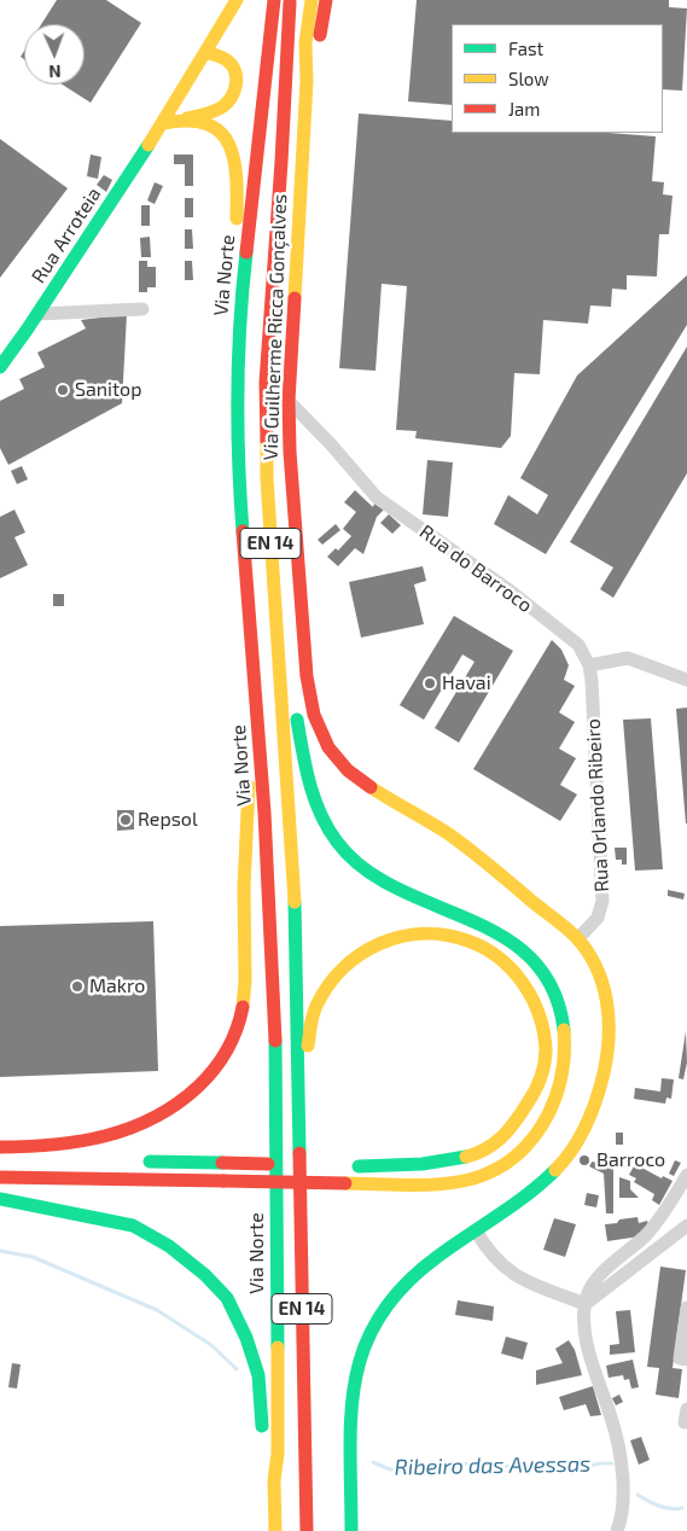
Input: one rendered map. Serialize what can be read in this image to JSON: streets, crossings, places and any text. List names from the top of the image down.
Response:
{
  "streets": {
    "main road": [
      "Rua Arroteia",
      "Via Norte",
      "Via Guilherme Ricca Gonçalves",
      "EN 14"
    ],
    "street": ["Rua do Barroco", "Rua Orlando Ribeiro"]
  },
  "crossings": [
    ["Via Guilherme Ricca Gonçalves", "Rua do Barroco"],
    ["Via Guilherme Ricca Gonçalves", "Rua Orlando Ribeiro"],
    ["Rua do Barroco", "Rua Orlando Ribeiro"]
  ],
  "water": ["Ribeiro das Avessas"],
  "places": [
    "Sanitop",
    "Havai",
    "Repsol",
    "Makro",
    "Barroco"
  ],
  "legend": ["Fast", "Slow", "Jam"],
  "north": "bottom"
}
